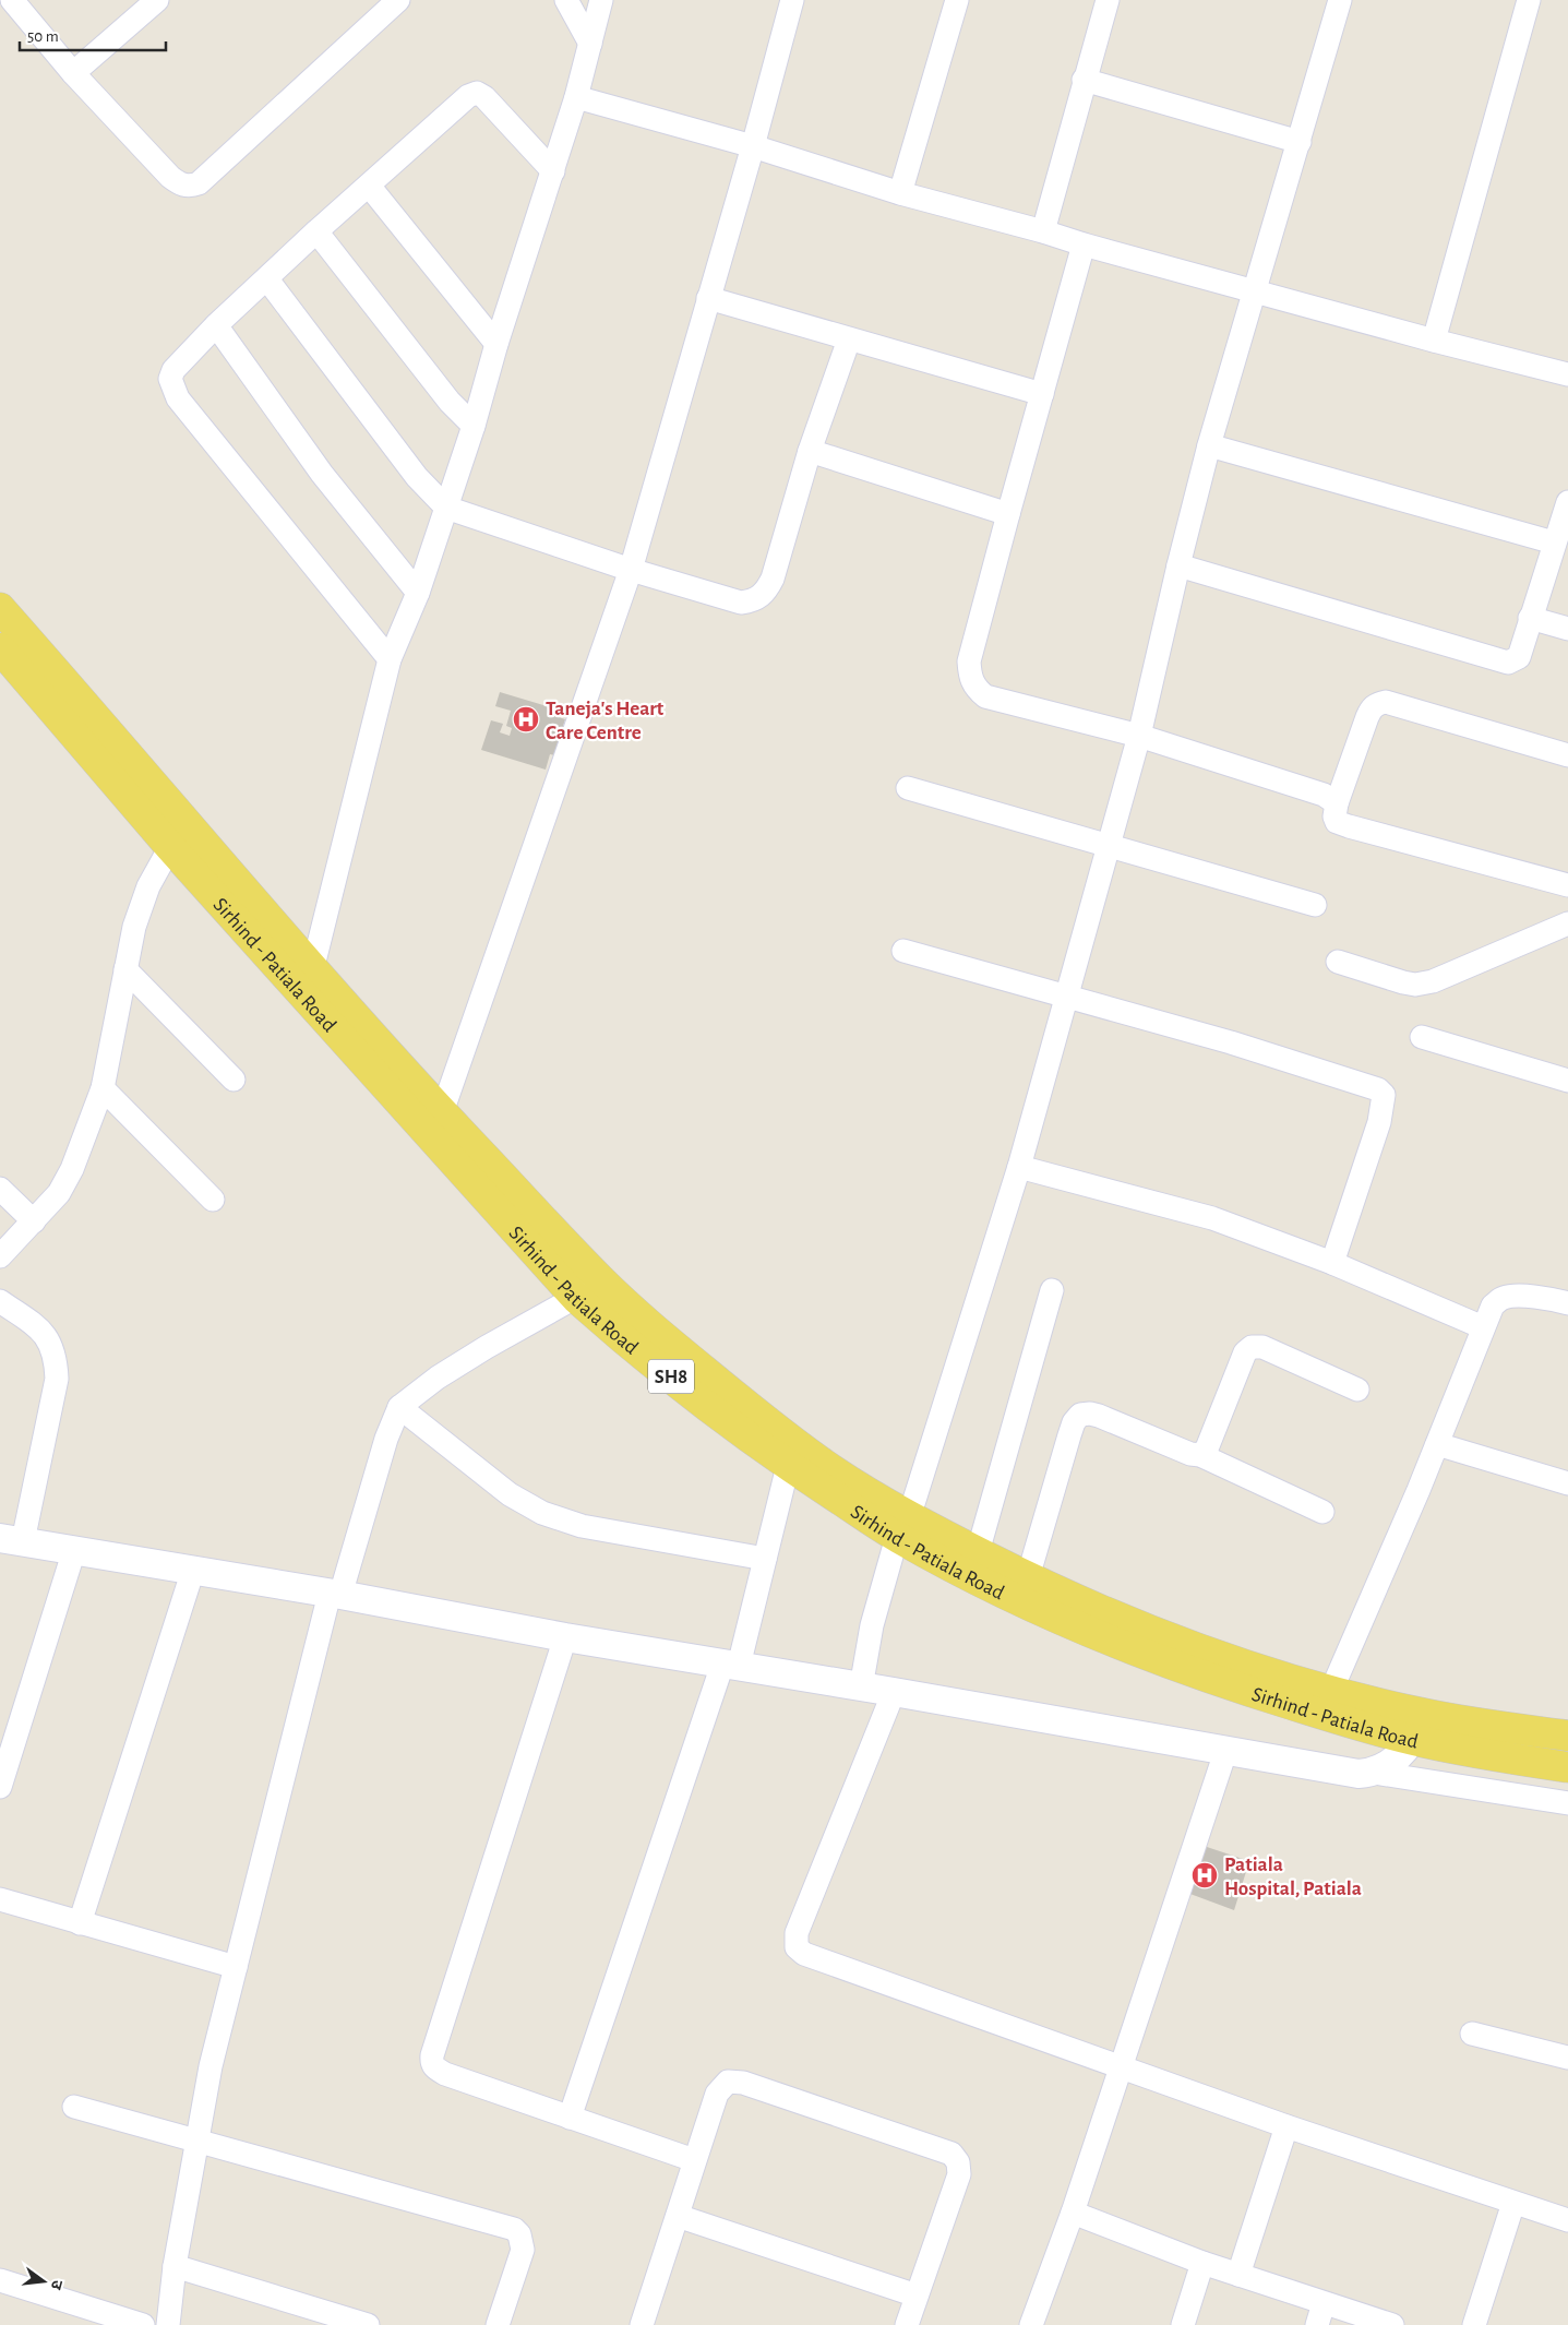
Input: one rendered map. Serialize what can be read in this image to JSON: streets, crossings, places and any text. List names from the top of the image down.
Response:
{
  "streets": {
    "main road": ["Sirhind - Patiala Road", "SH8"]
  },
  "places": {
    "hospital": ["Taneja's Heart Care Centre", "Patiala Hospital, Patiala"]
  },
  "scale_bar": "50 m",
  "north": "right"
}
